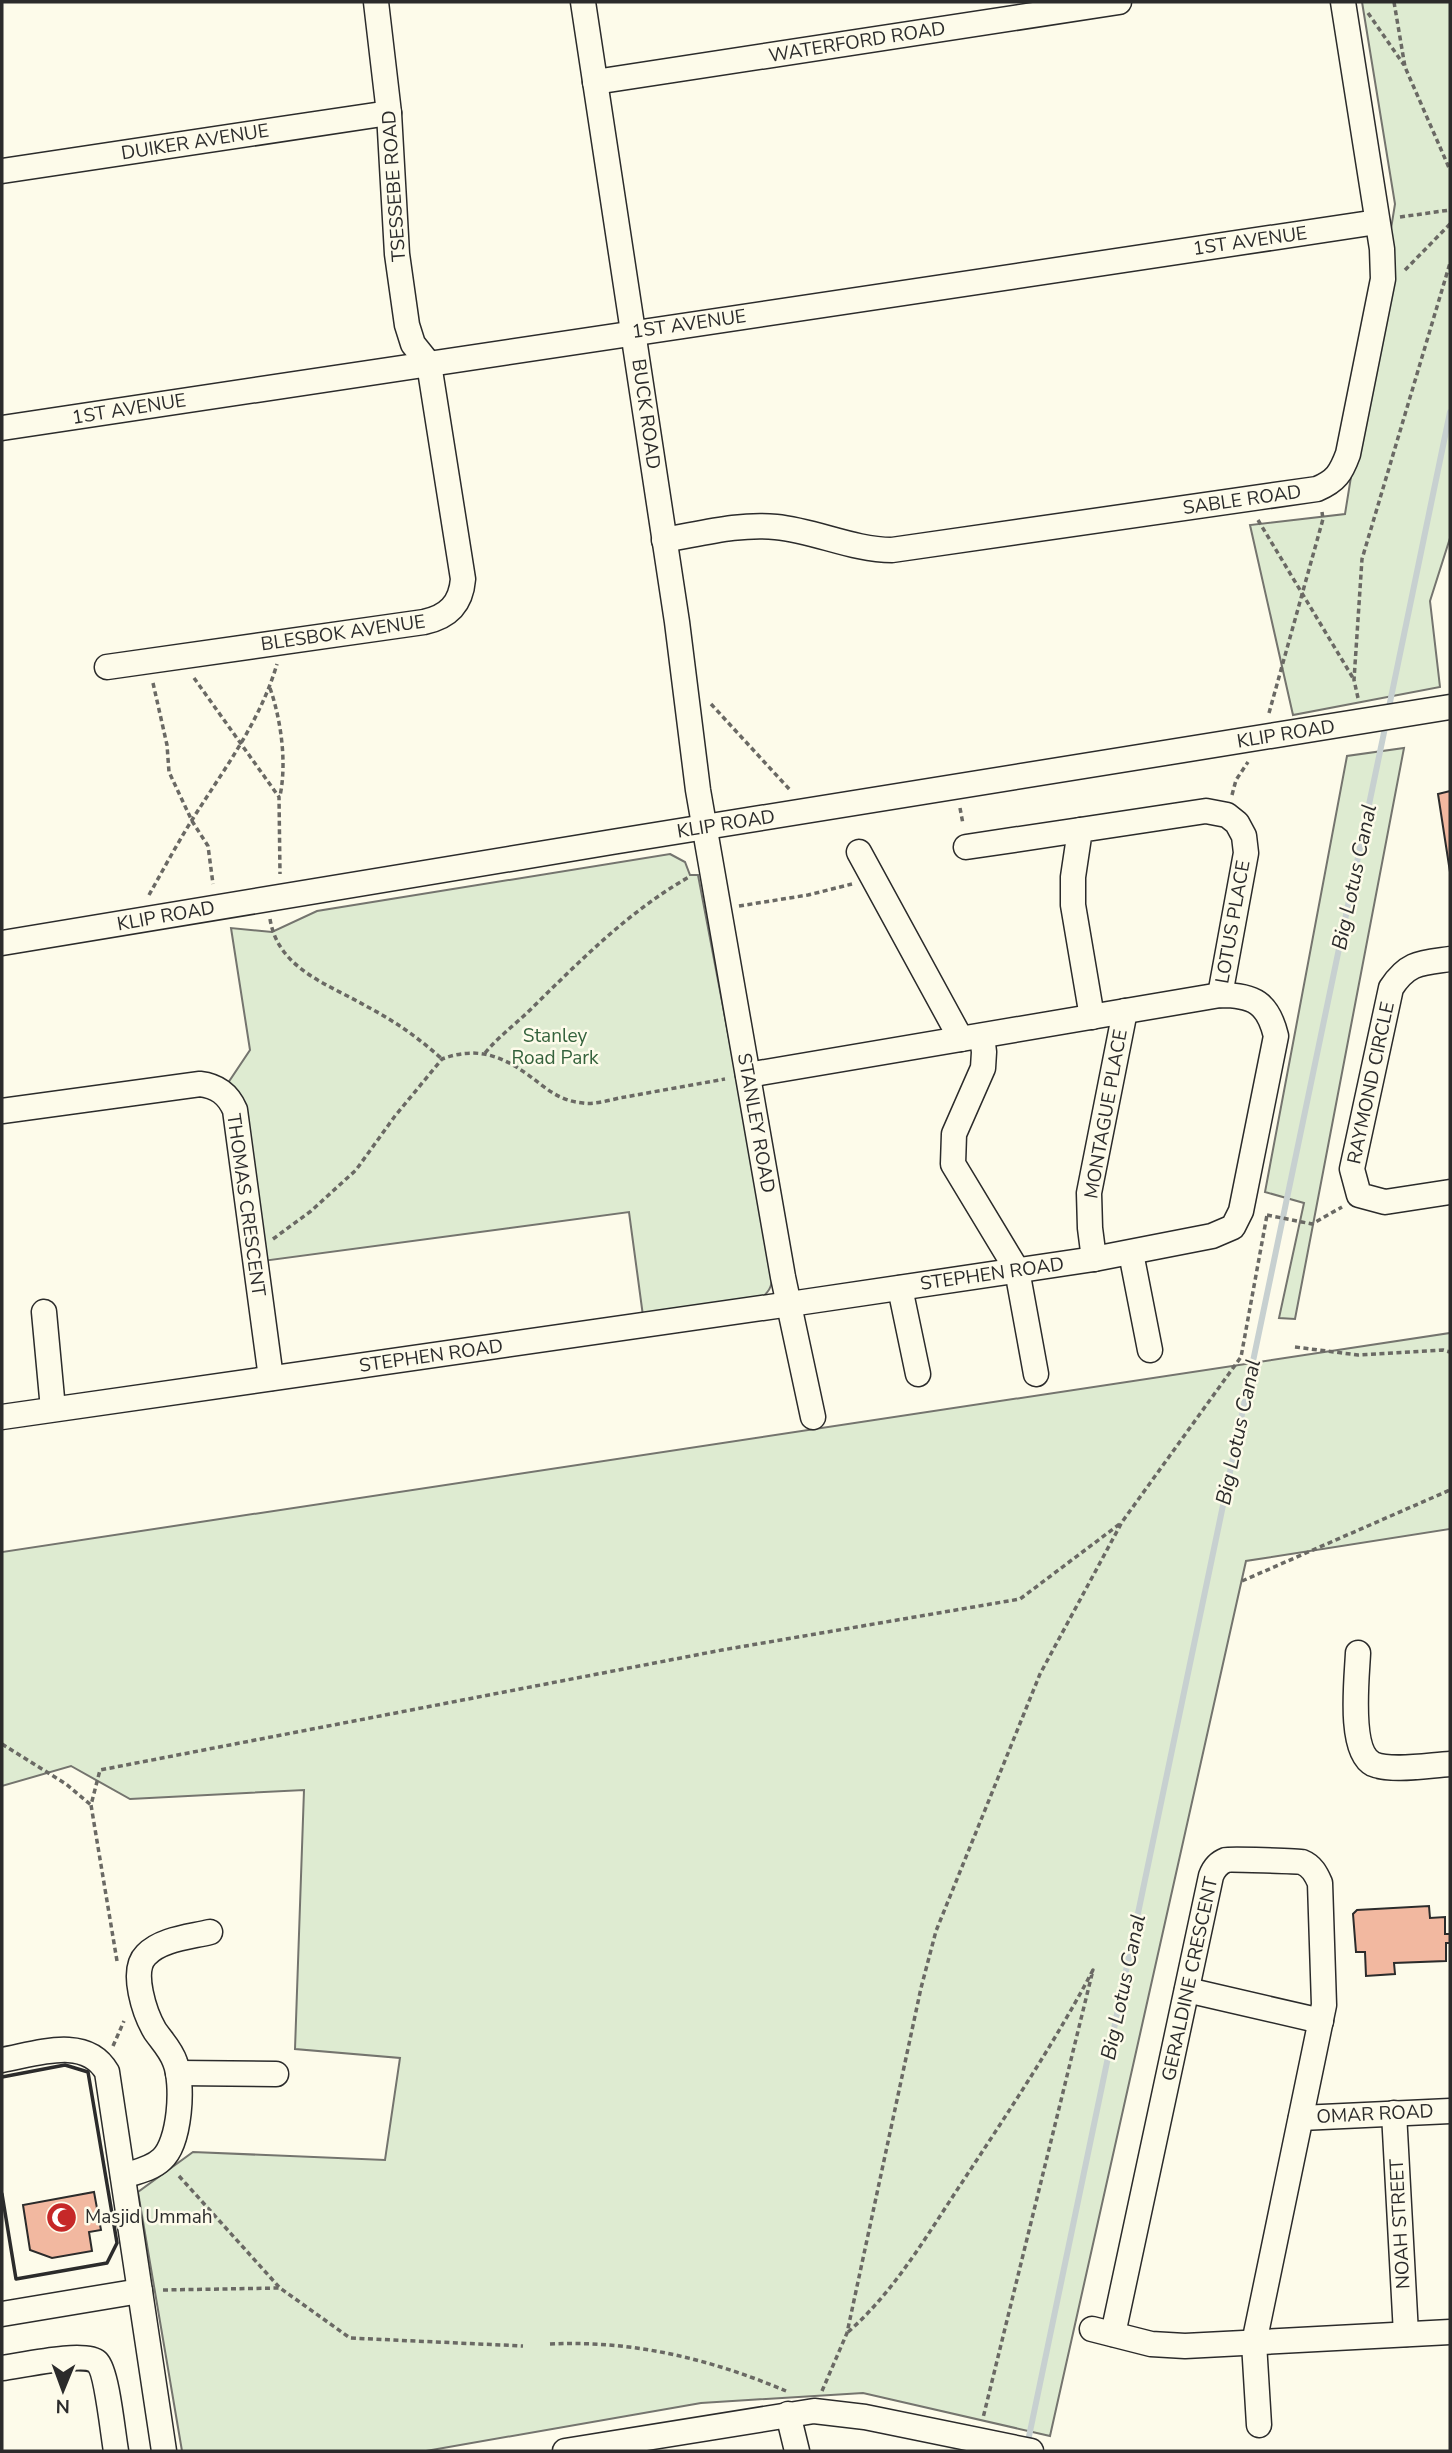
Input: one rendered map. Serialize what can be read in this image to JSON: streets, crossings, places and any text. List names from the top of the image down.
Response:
{
  "streets": {
    "street": [
      "WATERFORD ROAD",
      "DUIKER AVENUE",
      "TSESSEBE ROAD",
      "1ST AVENUE",
      "BUCK ROAD",
      "SABLE ROAD",
      "BLESBOK AVENUE",
      "KLIP ROAD",
      "LOTUS PLACE",
      "RAYMOND CIRCLE",
      "MONTAGUE PLACE",
      "STANLEY ROAD",
      "THOMAS CRESCENT",
      "STEPHEN ROAD",
      "GERALDINE CRESCENT",
      "OMAR ROAD",
      "NOAH STREET"
    ]
  },
  "crossings": [
    ["WATERFORD ROAD", "BUCK ROAD"],
    ["DUIKER AVENUE", "TSESSEBE ROAD"],
    ["TSESSEBE ROAD", "1ST AVENUE"],
    ["TSESSEBE ROAD", "BLESBOK AVENUE"],
    ["1ST AVENUE", "BUCK ROAD"],
    ["1ST AVENUE", "SABLE ROAD"],
    ["1ST AVENUE", "BLESBOK AVENUE"],
    ["BUCK ROAD", "SABLE ROAD"],
    ["BUCK ROAD", "KLIP ROAD"],
    ["BUCK ROAD", "STANLEY ROAD"],
    ["KLIP ROAD", "STANLEY ROAD"],
    ["LOTUS PLACE", "STEPHEN ROAD"],
    ["MONTAGUE PLACE", "STEPHEN ROAD"],
    ["STANLEY ROAD", "STEPHEN ROAD"],
    ["THOMAS CRESCENT", "STEPHEN ROAD"],
    ["GERALDINE CRESCENT", "OMAR ROAD"],
    ["OMAR ROAD", "NOAH STREET"]
  ],
  "water": ["Big Lotus Canal"],
  "parks": ["Stanley Road Park"],
  "places": {
    "mosque": ["Masjid Ummah"]
  },
  "north": "bottom"
}
